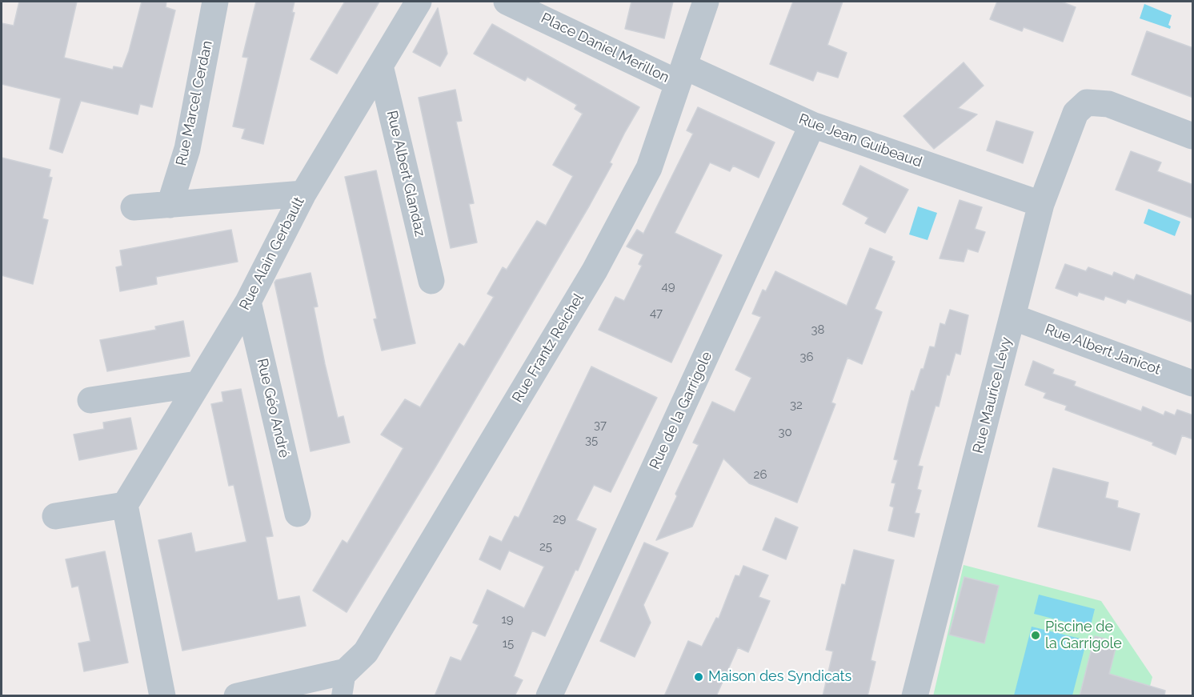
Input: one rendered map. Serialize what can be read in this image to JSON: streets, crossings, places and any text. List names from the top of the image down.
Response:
{
  "streets": {
    "street": [
      "Place Daniel Merillon",
      "Rue Marcel Cerdan",
      "Rue Jean Guibeaud",
      "Rue Albert Glandaz",
      "Rue Alain Gerbault",
      "Rue Frantz Reichel",
      "Rue Albert Janicot",
      "Rue Maurice Lévy",
      "Rue Géo André",
      "Rue de la Garrigole"
    ]
  },
  "crossings": [
    ["Place Daniel Merillon", "Rue Jean Guibeaud"],
    ["Place Daniel Merillon", "Rue Frantz Reichel"],
    ["Rue Jean Guibeaud", "Rue Frantz Reichel"],
    ["Rue Jean Guibeaud", "Rue Maurice Lévy"],
    ["Rue Jean Guibeaud", "Rue de la Garrigole"],
    ["Rue Albert Glandaz", "Rue Alain Gerbault"],
    ["Rue Alain Gerbault", "Rue Géo André"],
    ["Rue Albert Janicot", "Rue Maurice Lévy"]
  ],
  "places": ["Piscine de la Garrigole", "Maison des Syndicats"],
  "house_numbers": [
    "49",
    "47",
    "38",
    "36",
    "32",
    "37",
    "30",
    "35",
    "26",
    "29",
    "25",
    "19",
    "15"
  ]
}
